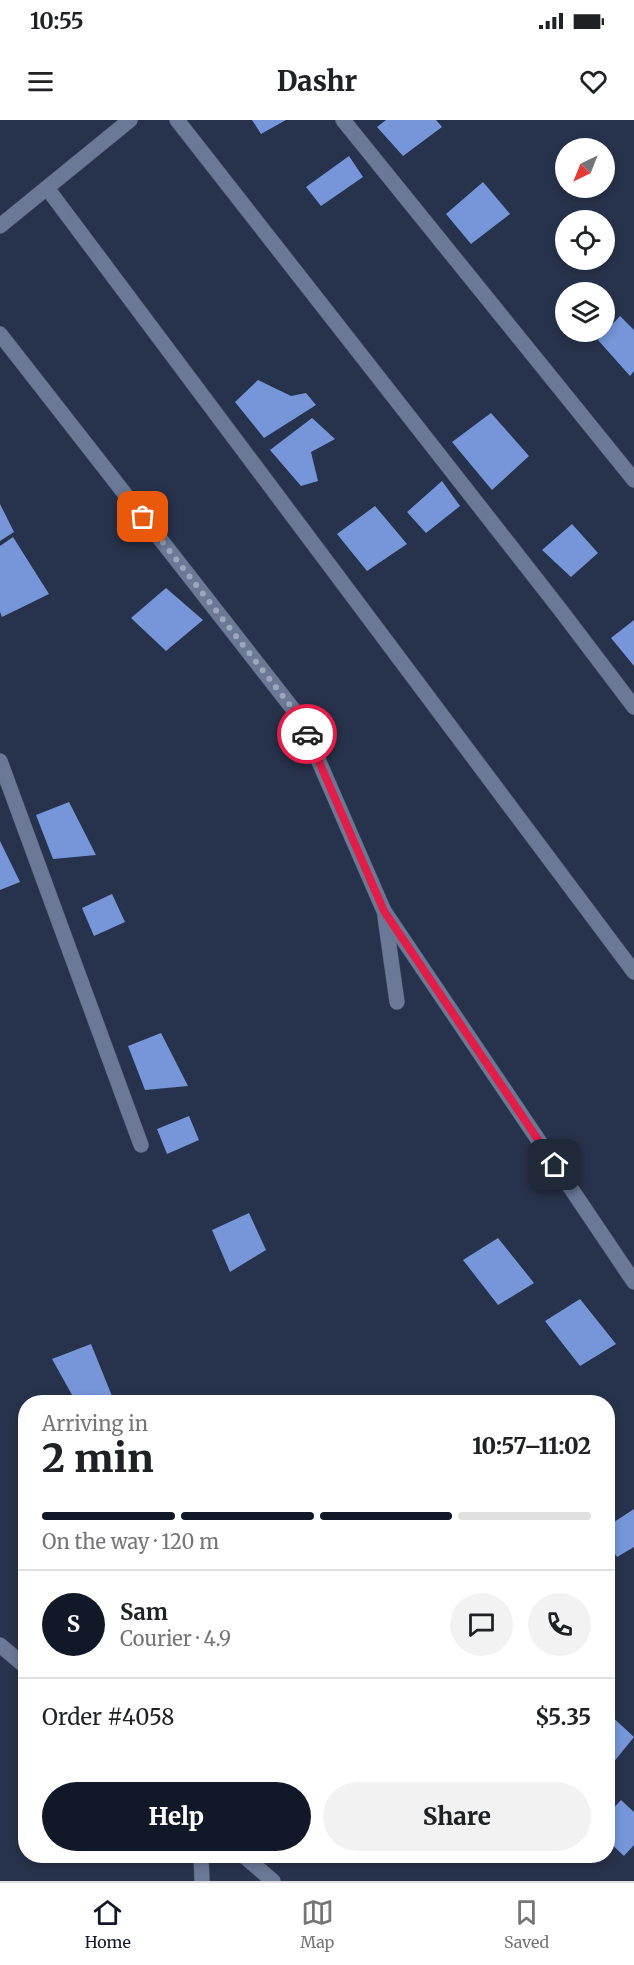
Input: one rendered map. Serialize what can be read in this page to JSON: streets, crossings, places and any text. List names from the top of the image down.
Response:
{
  "north": "bottom left",
  "page": {
    "status": "10:55",
    "header": "Dashr",
    "heading": ["2 min", "Arriving in", "10:57–11:02"],
    "panel": [
      "Sam",
      "Courier · 4.9",
      "Order #4058",
      "$5.35"
    ],
    "bar": "On the way · 120 m",
    "round": "S",
    "buttons": ["Help", "Share"],
    "tabs": ["Home", "Map", "Saved"]
  }
}
